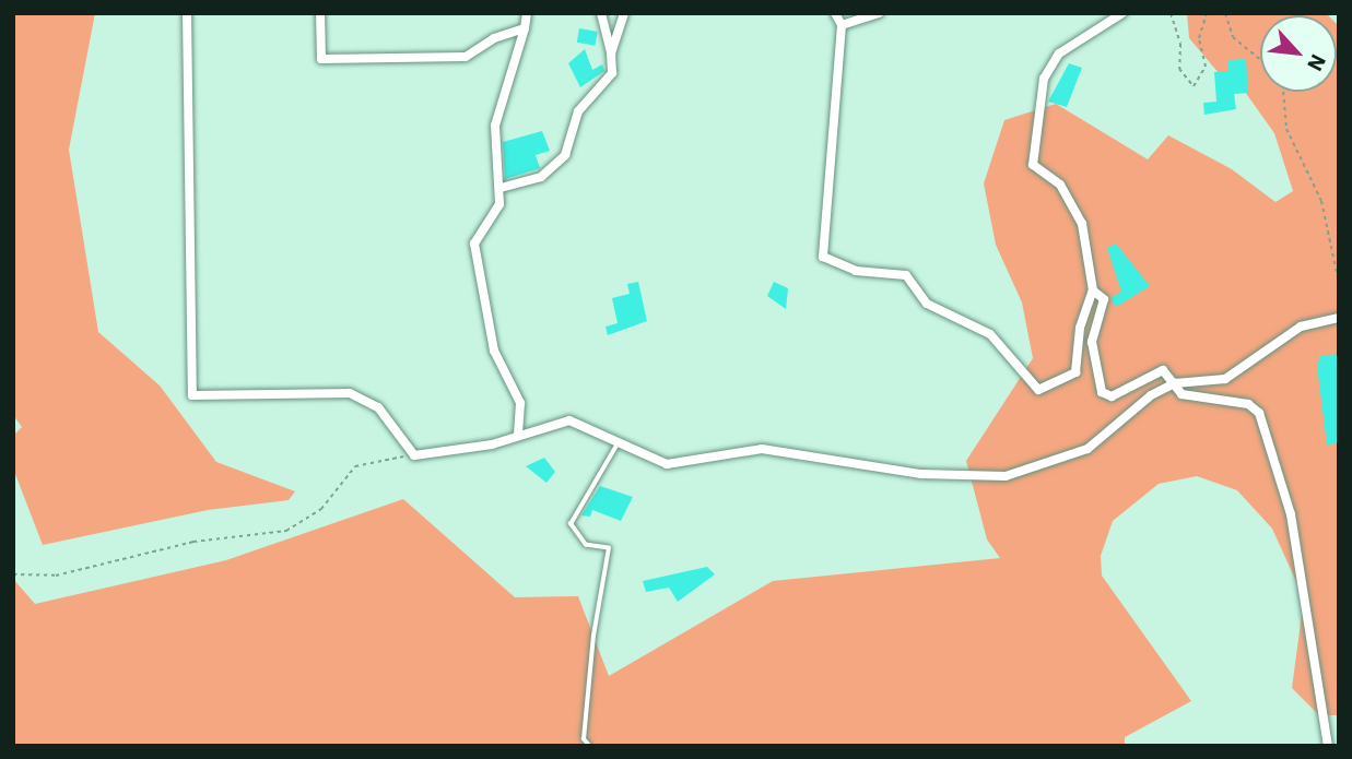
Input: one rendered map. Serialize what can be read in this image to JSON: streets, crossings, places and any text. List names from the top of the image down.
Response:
{
  "north": "bottom right"
}
